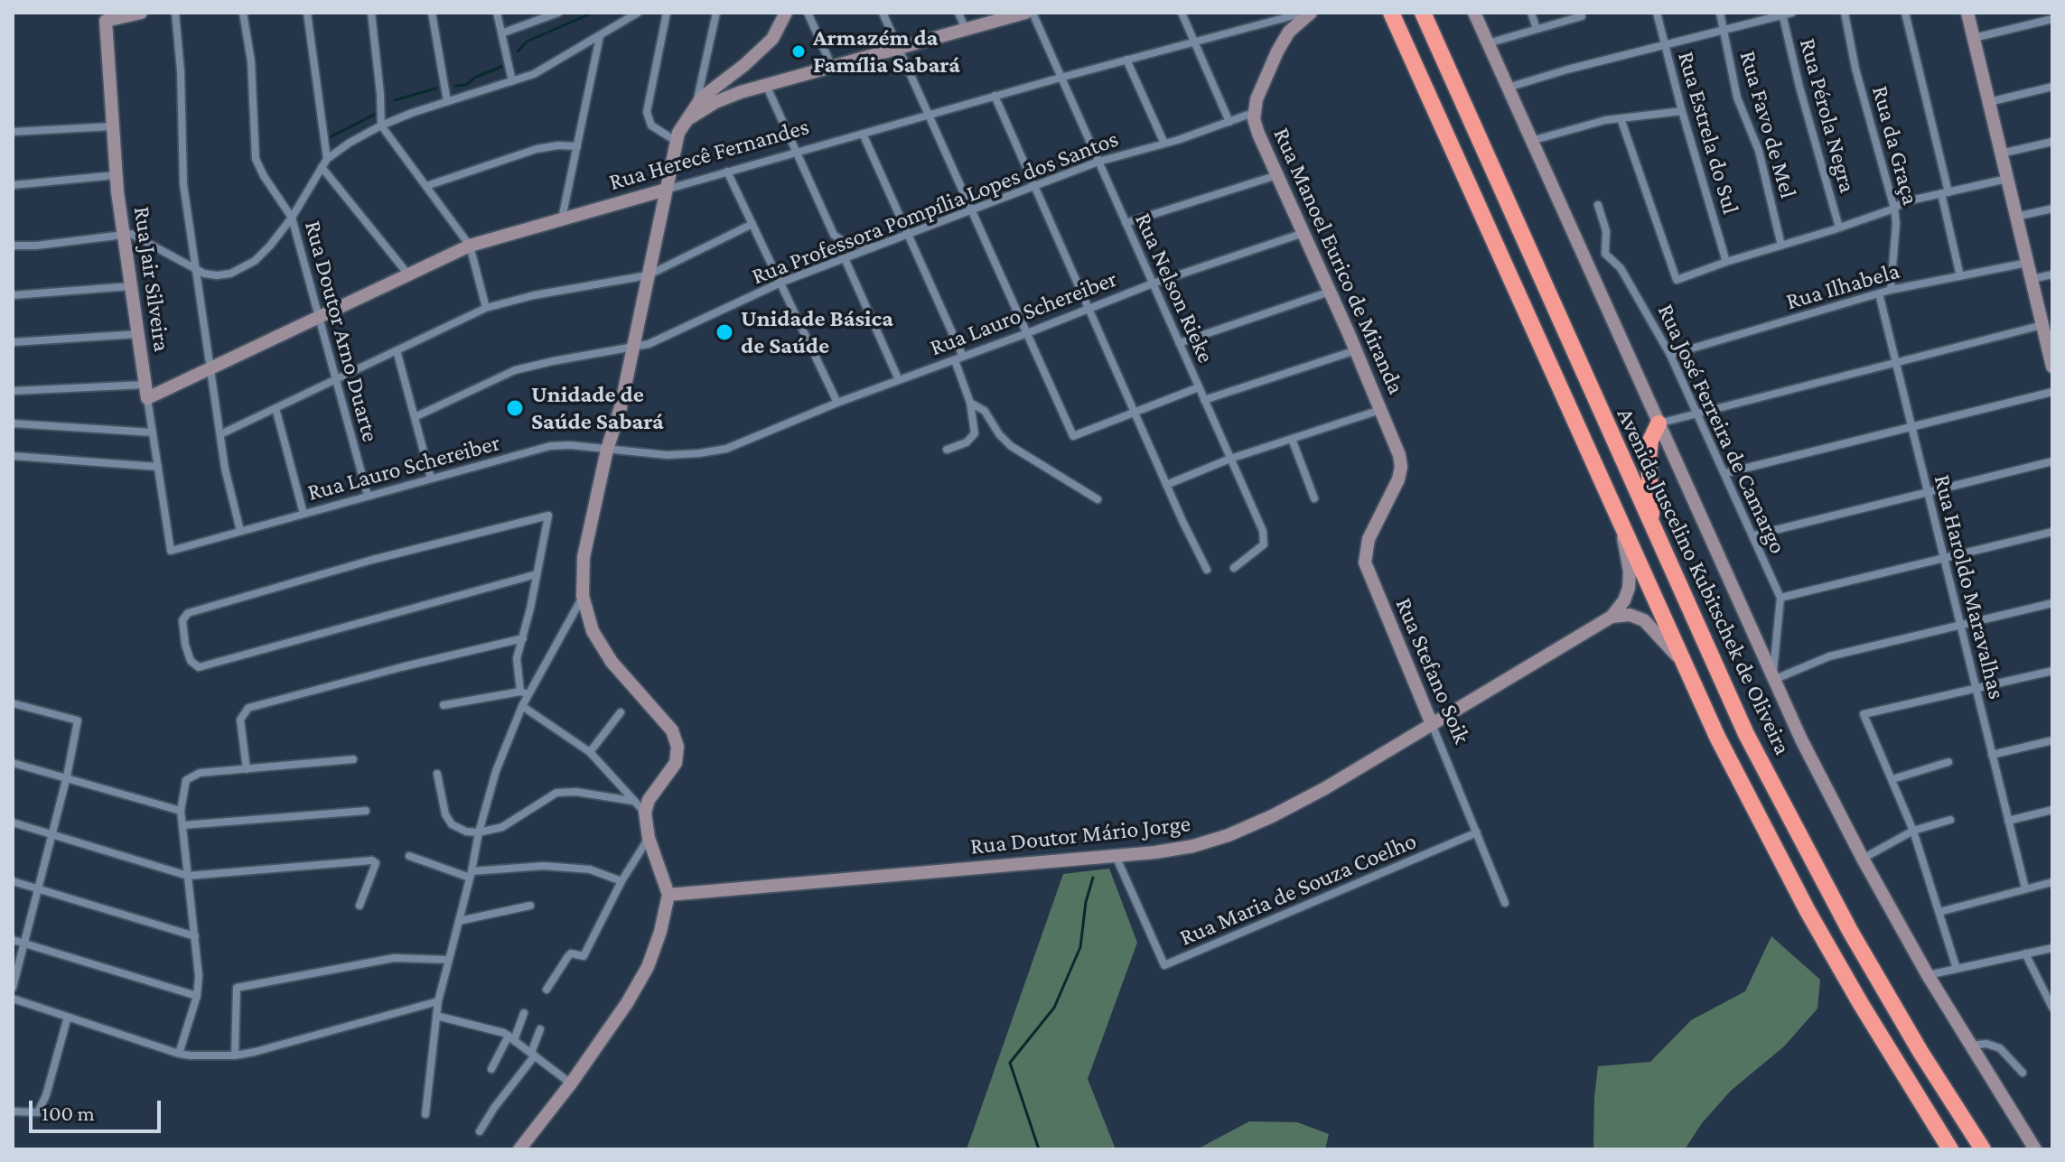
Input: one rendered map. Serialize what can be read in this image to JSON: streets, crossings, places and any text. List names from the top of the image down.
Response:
{
  "streets": {
    "highway": ["Avenida Juscelino Kubitschek de Oliveira"],
    "street": [
      "Rua Pérola Negra",
      "Rua Favo de Mel",
      "Rua Estrela do Sul",
      "Rua da Graça",
      "Rua Herecê Fernandes",
      "Rua Professora Pompília Lopes dos Santos",
      "Rua Manoel Eurico de Miranda",
      "Rua Jair Silveira",
      "Rua Ilhabela",
      "Rua Nelson Rieke",
      "Rua Lauro Schereiber",
      "Rua Doutor Arno Duarte",
      "Rua José Ferreira de Camargo",
      "Rua Haroldo Maravalhas",
      "Rua Stefano Soik",
      "Rua Doutor Mário Jorge",
      "Rua Maria de Souza Coelho"
    ]
  },
  "crossings": [
    ["Rua da Graça", "Rua Ilhabela"],
    ["Rua Herecê Fernandes", "Rua Jair Silveira"],
    ["Rua Herecê Fernandes", "Rua Nelson Rieke"],
    ["Rua Herecê Fernandes", "Rua Doutor Arno Duarte"],
    ["Rua Professora Pompília Lopes dos Santos", "Rua Manoel Eurico de Miranda"],
    ["Rua Professora Pompília Lopes dos Santos", "Rua Nelson Rieke"],
    ["Rua Manoel Eurico de Miranda", "Rua Lauro Schereiber"],
    ["Rua Manoel Eurico de Miranda", "Rua Stefano Soik"],
    ["Rua Jair Silveira", "Rua Lauro Schereiber"],
    ["Rua Ilhabela", "Rua José Ferreira de Camargo"],
    ["Rua Ilhabela", "Rua Haroldo Maravalhas"],
    ["Rua Nelson Rieke", "Rua Lauro Schereiber"],
    ["Rua Lauro Schereiber", "Rua Doutor Arno Duarte"],
    ["Rua Stefano Soik", "Rua Doutor Mário Jorge"],
    ["Rua Stefano Soik", "Rua Maria de Souza Coelho"],
    ["Rua Doutor Mário Jorge", "Rua Maria de Souza Coelho"]
  ],
  "places": ["Armazém da Família Sabará", "Unidade Básica de Saúde", "Unidade de Saúde Sabará"],
  "scale_bar": "100 m"
}
